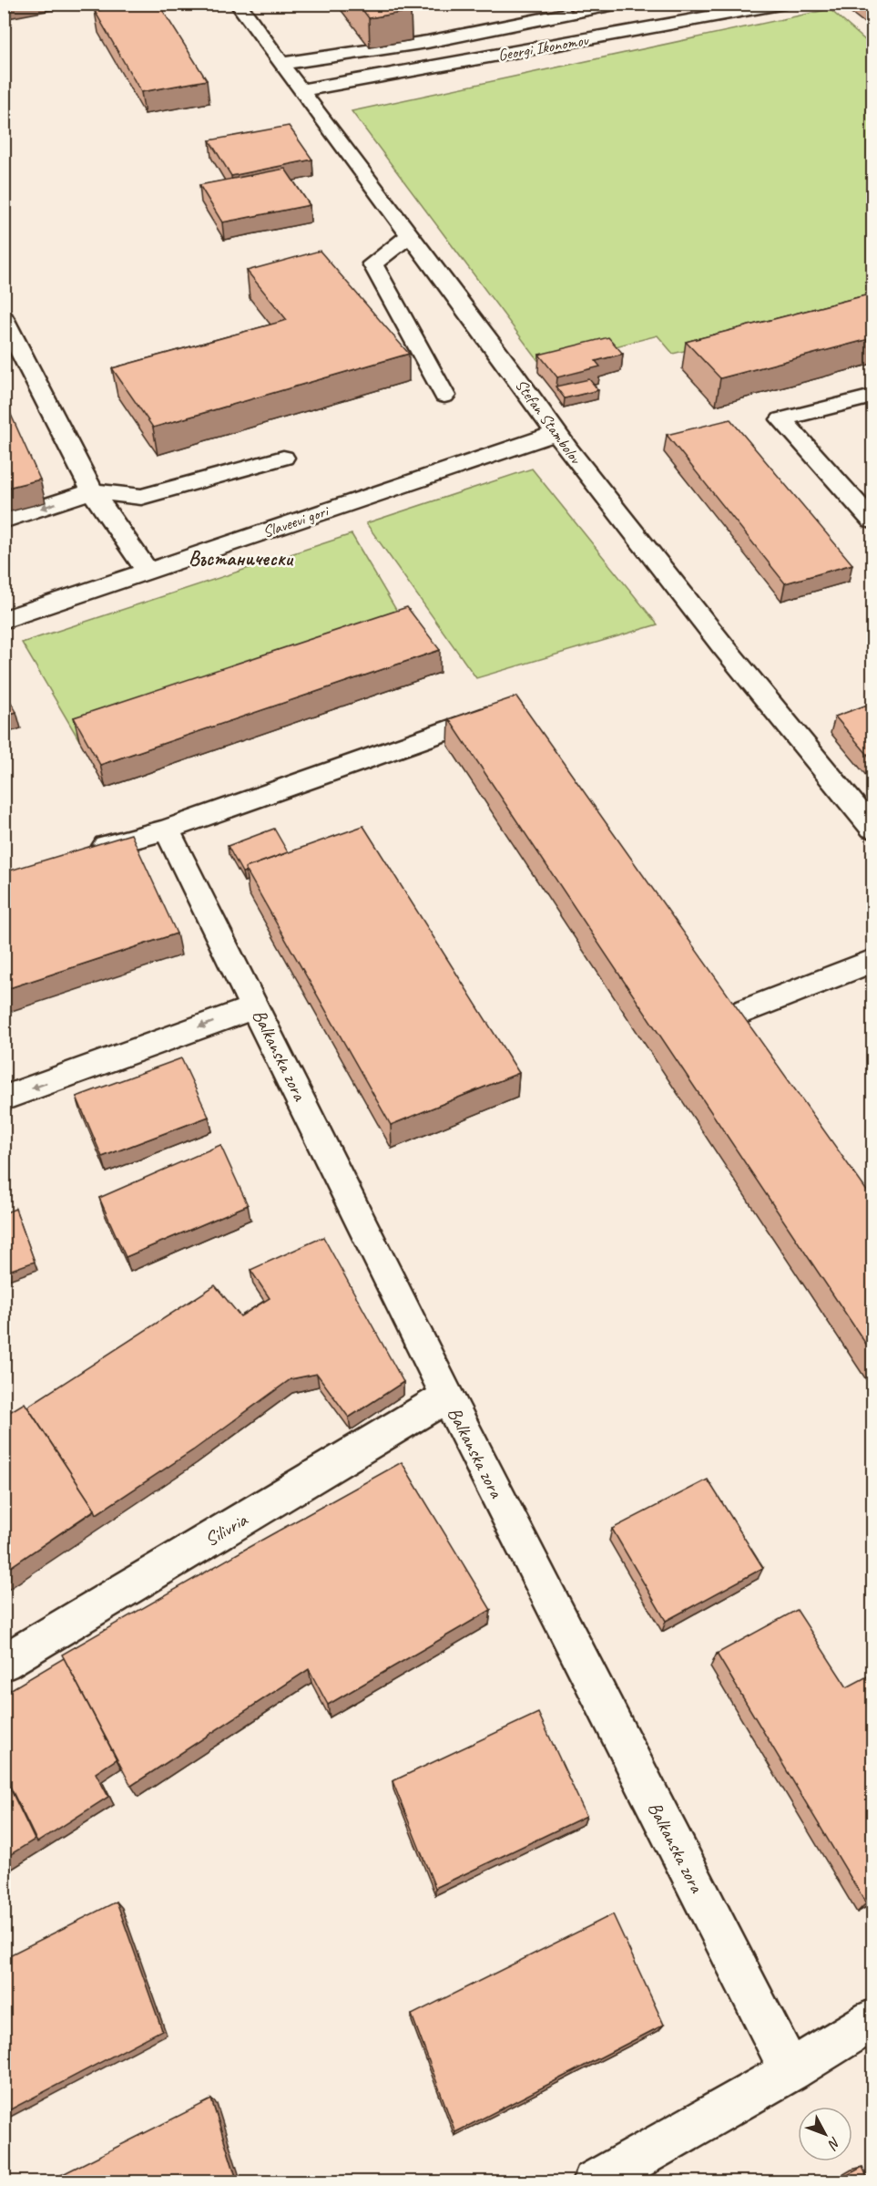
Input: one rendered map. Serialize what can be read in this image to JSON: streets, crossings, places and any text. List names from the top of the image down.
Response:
{
  "streets": {
    "street": [
      "Georgi Ikonomov",
      "Stefan Stambolov",
      "Slaveevi gori",
      "Balkanska zora",
      "Silivria"
    ]
  },
  "crossings": [
    ["Georgi Ikonomov", "Stefan Stambolov"],
    ["Stefan Stambolov", "Slaveevi gori"],
    ["Balkanska zora", "Silivria"]
  ],
  "districts": ["Въстанически"],
  "north": "bottom right"
}
